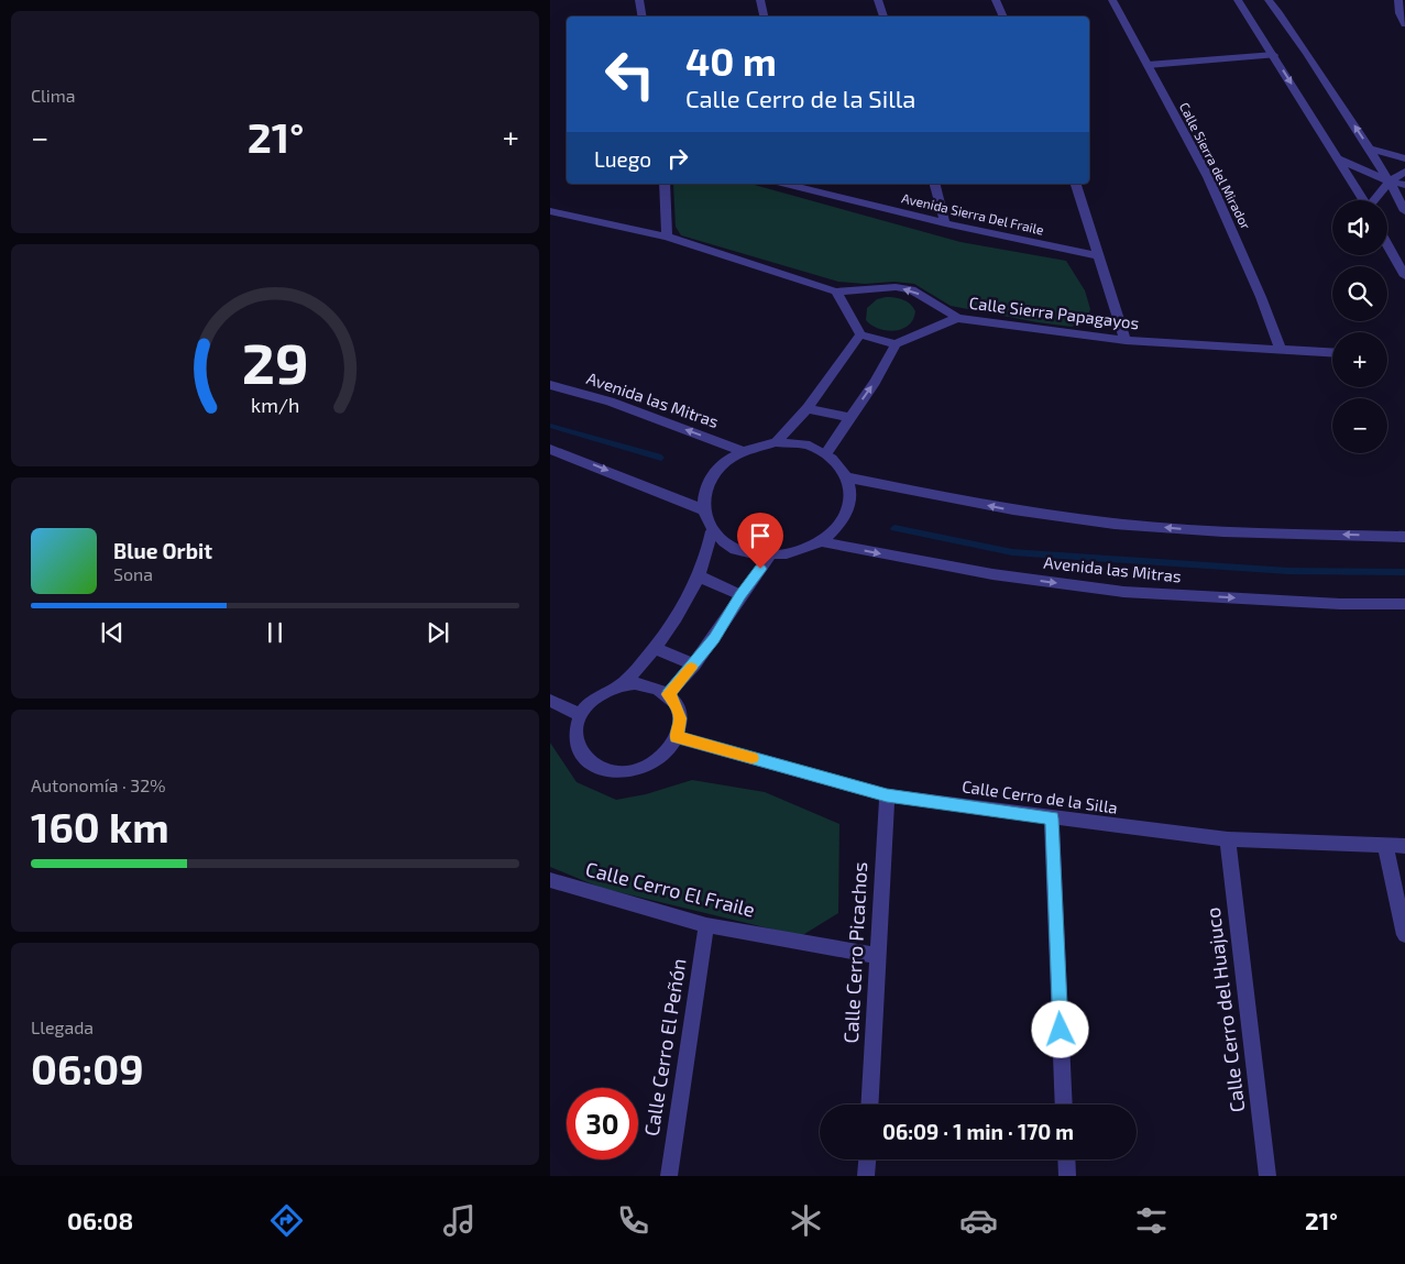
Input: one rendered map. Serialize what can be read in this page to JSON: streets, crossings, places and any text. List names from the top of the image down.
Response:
{
  "streets": {
    "street": [
      "Calle Sierra del Mirador",
      "Avenida Sierra Del Fraile",
      "Calle Sierra Papagayos",
      "Avenida las Mitras",
      "Calle Cerro de la Silla",
      "Calle Cerro El Fraile",
      "Calle Cerro Picachos",
      "Calle Cerro del Huajuco",
      "Calle Cerro El Peñón"
    ]
  },
  "crossings": [
    ["Calle Sierra del Mirador", "Calle Sierra Papagayos"],
    ["Calle Cerro de la Silla", "Calle Cerro Picachos"],
    ["Calle Cerro de la Silla", "Calle Cerro del Huajuco"],
    ["Calle Cerro El Fraile", "Calle Cerro Picachos"],
    ["Calle Cerro El Fraile", "Calle Cerro El Peñón"]
  ],
  "page": {
    "tile": [
      "Clima",
      ["Autonomía · 32%", "160 km"],
      ["Llegada", "06:09"]
    ],
    "turn": ["40 m", "Calle Cerro de la Silla"],
    "heat": ["−", "21°", "+"],
    "then": "Luego",
    "map_buttons": ["+", "−"],
    "song": ["Blue Orbit", "Sona"],
    "limit": "30",
    "trip": "06:09 · 1 min · 170 m",
    "tabs": ["06:08", "21°"],
    "gauge": ["29", "km/h"]
  }
}
